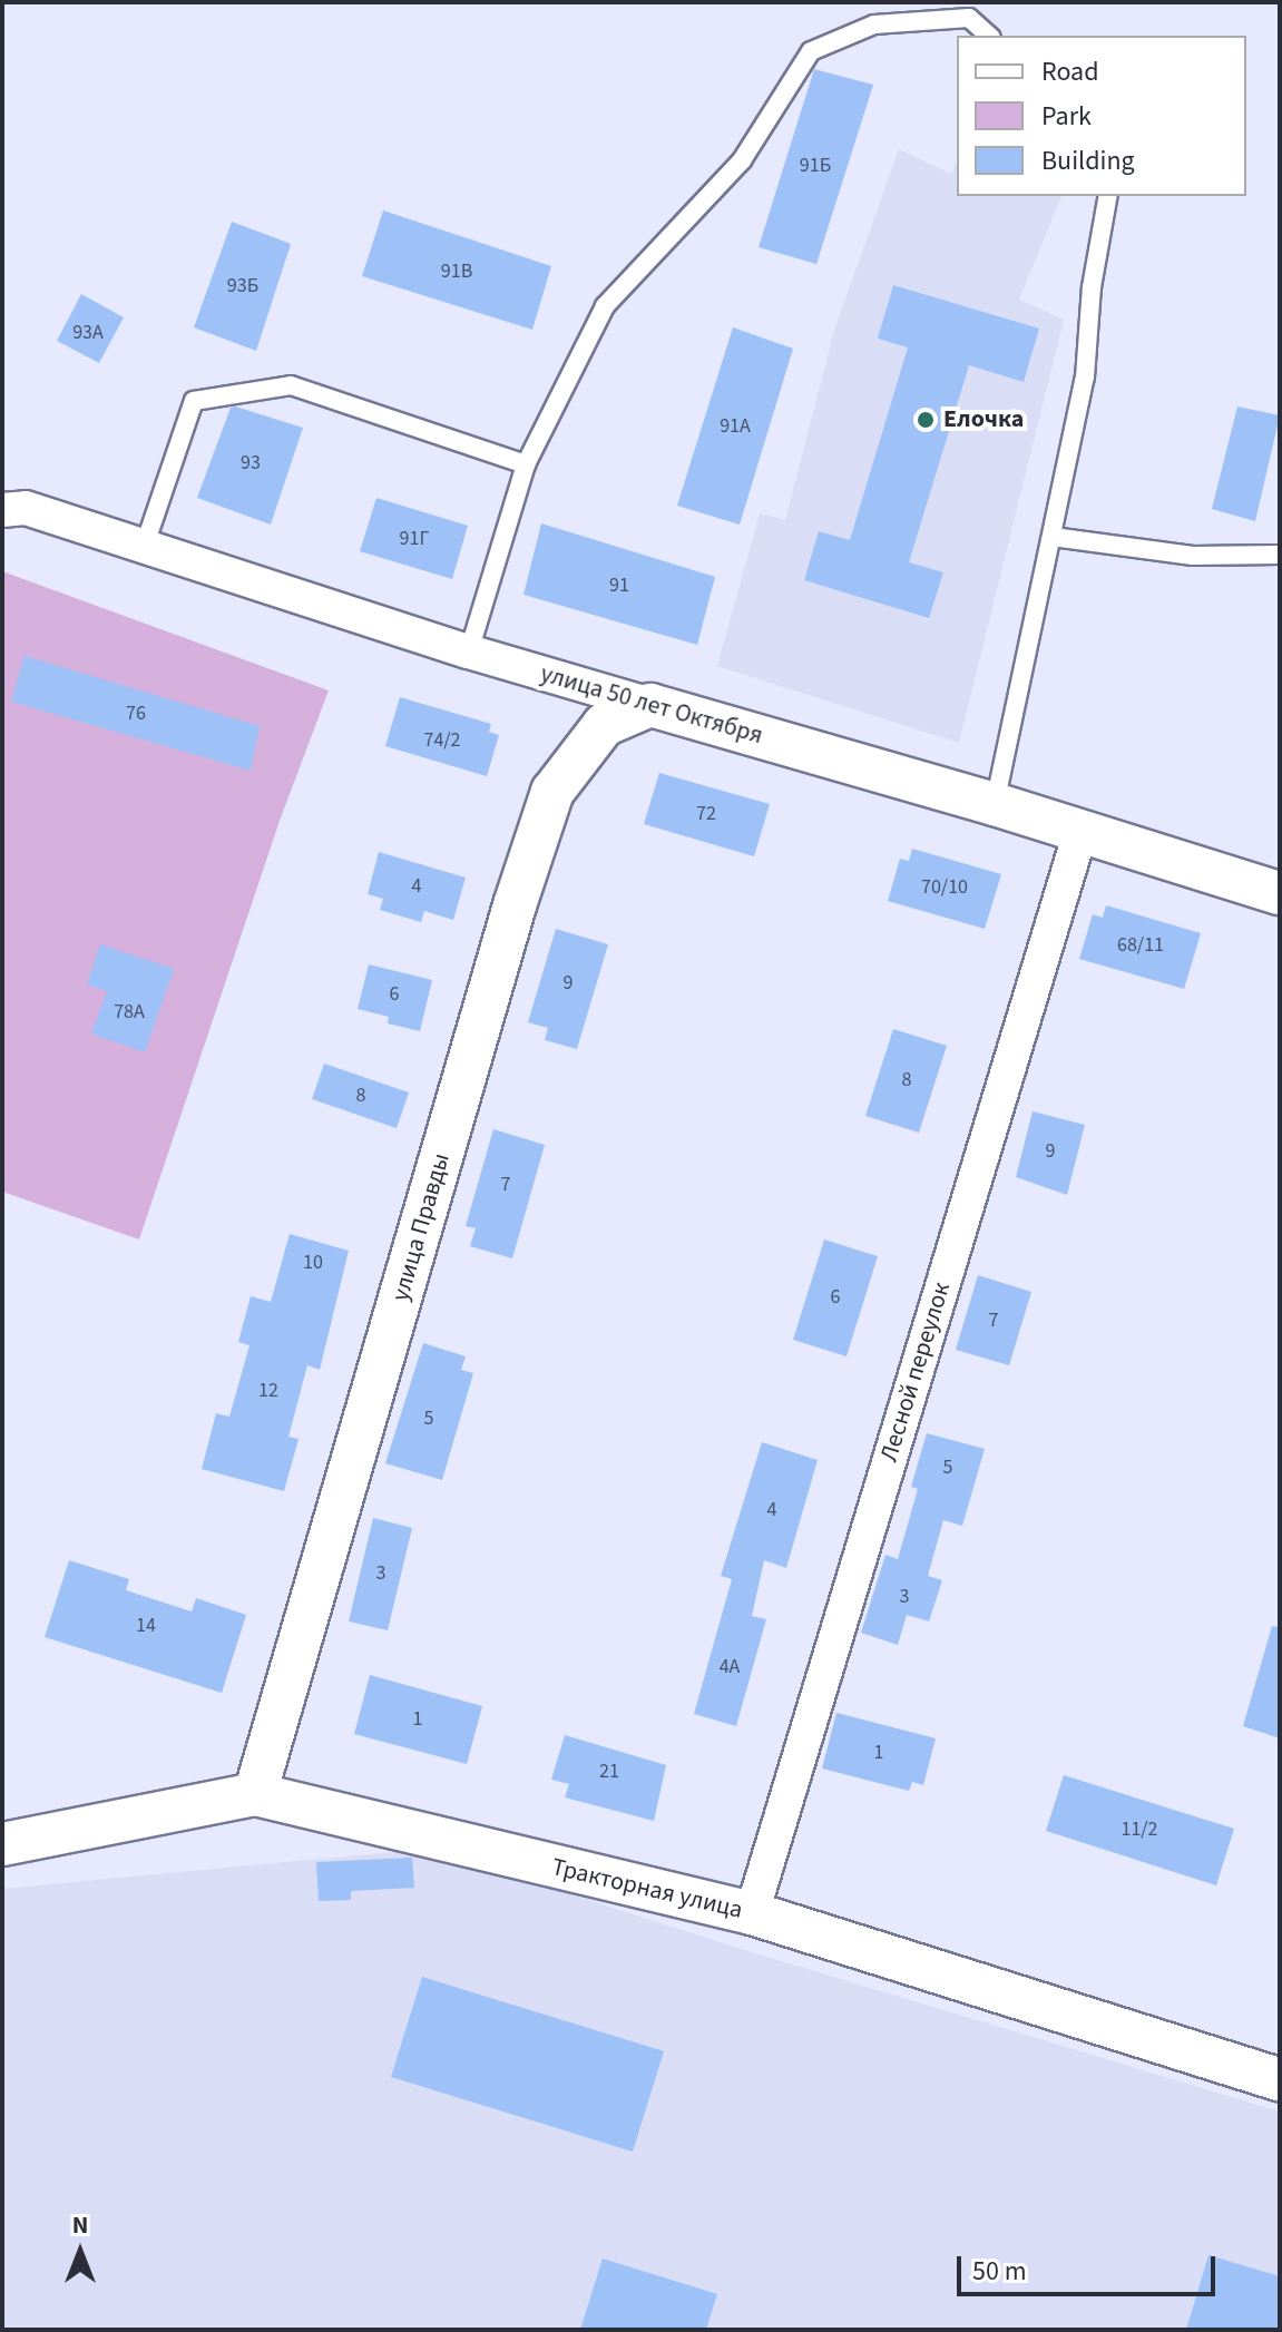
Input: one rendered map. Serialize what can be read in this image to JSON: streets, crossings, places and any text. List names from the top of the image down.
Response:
{
  "streets": {
    "street": [
      "улица 50 лет Октября",
      "улица Правды",
      "Лесной переулок",
      "Тракторная улица"
    ]
  },
  "crossings": [
    ["улица 50 лет Октября", "улица Правды"],
    ["улица 50 лет Октября", "Лесной переулок"],
    ["улица Правды", "Тракторная улица"],
    ["Лесной переулок", "Тракторная улица"]
  ],
  "places": ["Елочка"],
  "house_numbers": [
    "91Б",
    "91В",
    "93Б",
    "93А",
    "91А",
    "93",
    "91Г",
    "91",
    "76",
    "74/2",
    "72",
    "4",
    "70/10",
    "68/11",
    "9",
    "6",
    "78А",
    "8",
    "8",
    "9",
    "7",
    "10",
    "6",
    "7",
    "12",
    "5",
    "5",
    "4",
    "3",
    "3",
    "14",
    "4А",
    "1",
    "1",
    "21",
    "11/2"
  ],
  "legend": ["Road", "Park", "Building"],
  "scale_bar": "50 m",
  "north": "top"
}
